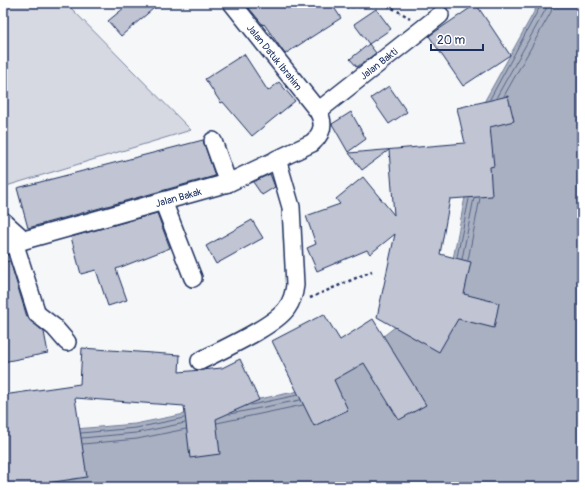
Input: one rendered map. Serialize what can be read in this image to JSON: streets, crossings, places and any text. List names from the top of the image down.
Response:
{
  "streets": {
    "street": ["Jalan Datuk Ibrahim", "Jalan Bakti", "Jalan Bakak"]
  },
  "crossings": [
    ["Jalan Datuk Ibrahim", "Jalan Bakti"],
    ["Jalan Datuk Ibrahim", "Jalan Bakak"],
    ["Jalan Bakti", "Jalan Bakak"]
  ],
  "scale_bar": "20 m"
}
